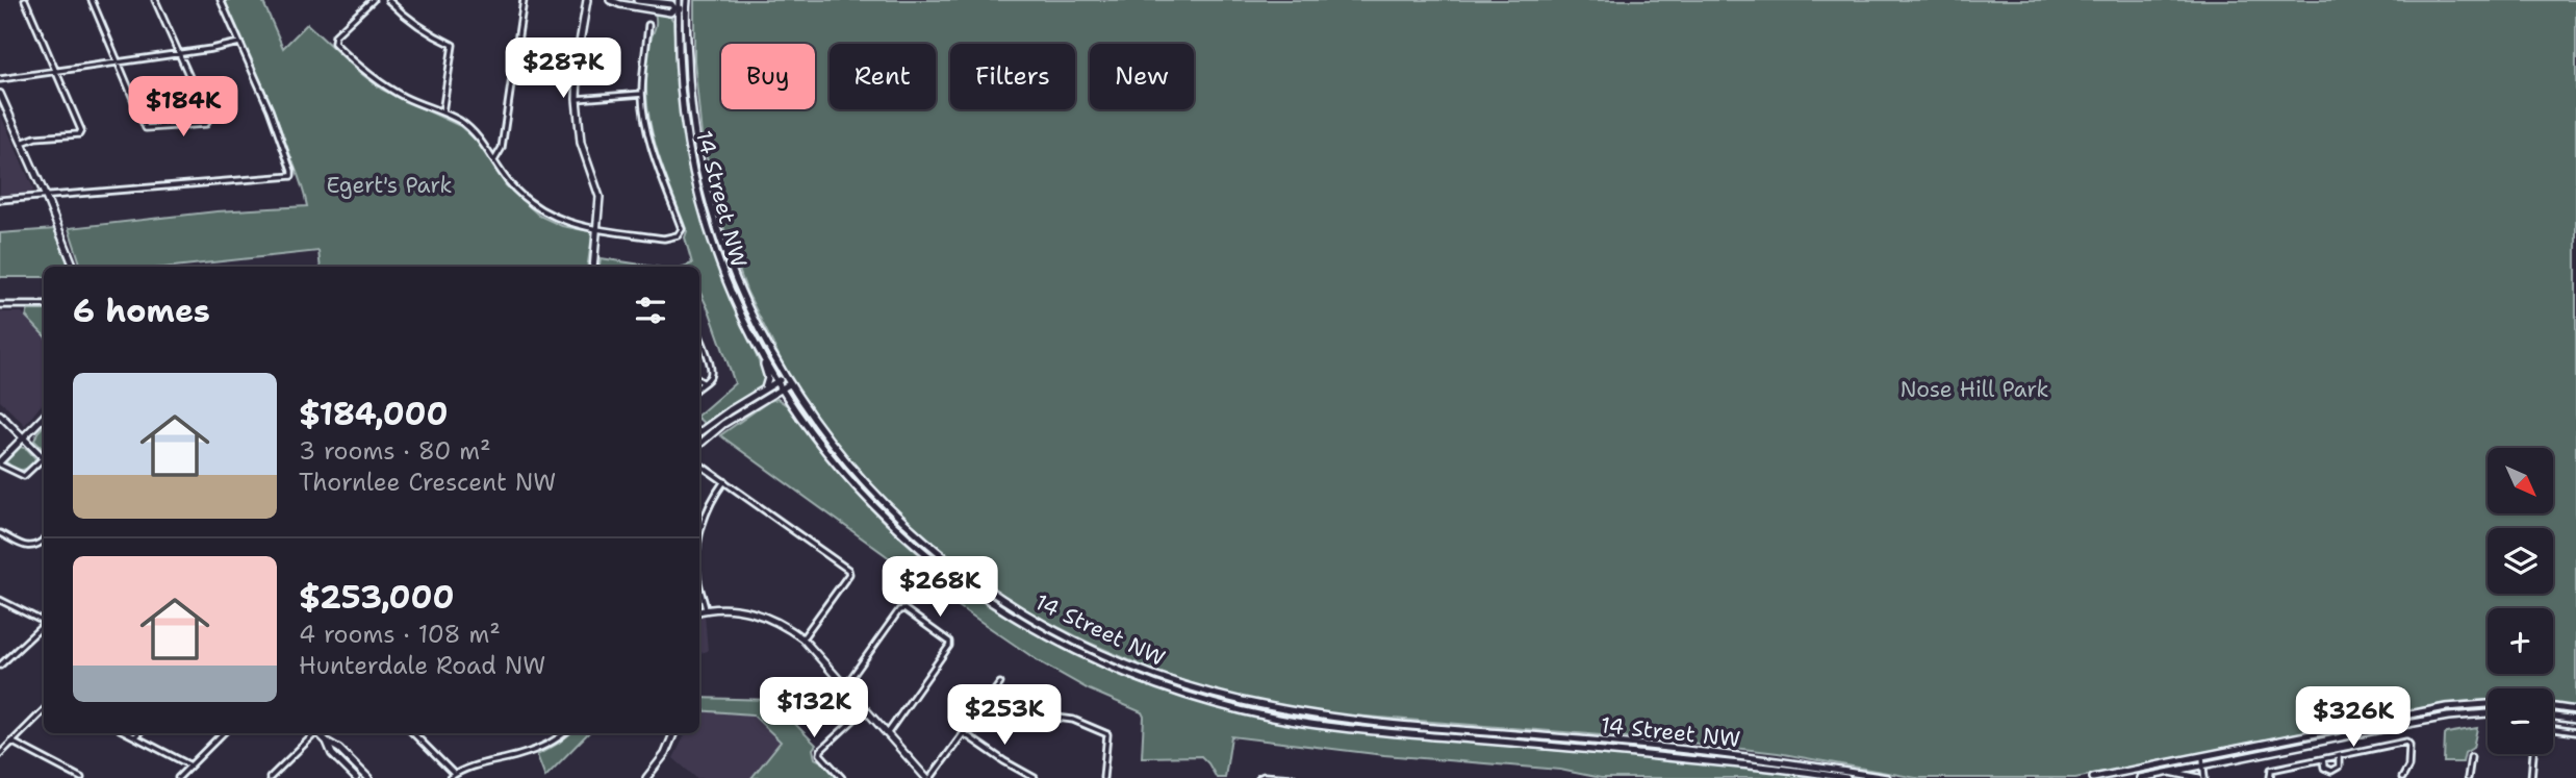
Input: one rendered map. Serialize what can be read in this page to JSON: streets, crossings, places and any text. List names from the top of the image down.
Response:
{
  "streets": {
    "main road": ["14 Street NW"]
  },
  "parks": ["Egert's Park", "Nose Hill Park"],
  "north": "bottom right",
  "page": {
    "price": [
      "$287K",
      "$184K",
      "$268K",
      "$132K",
      "$253K",
      "$326K"
    ],
    "chip": [
      "Buy",
      "Rent",
      "Filters",
      "New"
    ],
    "heading": "6 homes",
    "list": [
      {
        "name": "$184,000",
        "note": "3 rooms · 80 m² · Thornlee Crescent NW"
      },
      {
        "name": "$253,000",
        "note": "4 rooms · 108 m² · Hunterdale Road NW"
      }
    ],
    "map_buttons": ["+", "−"]
  }
}
